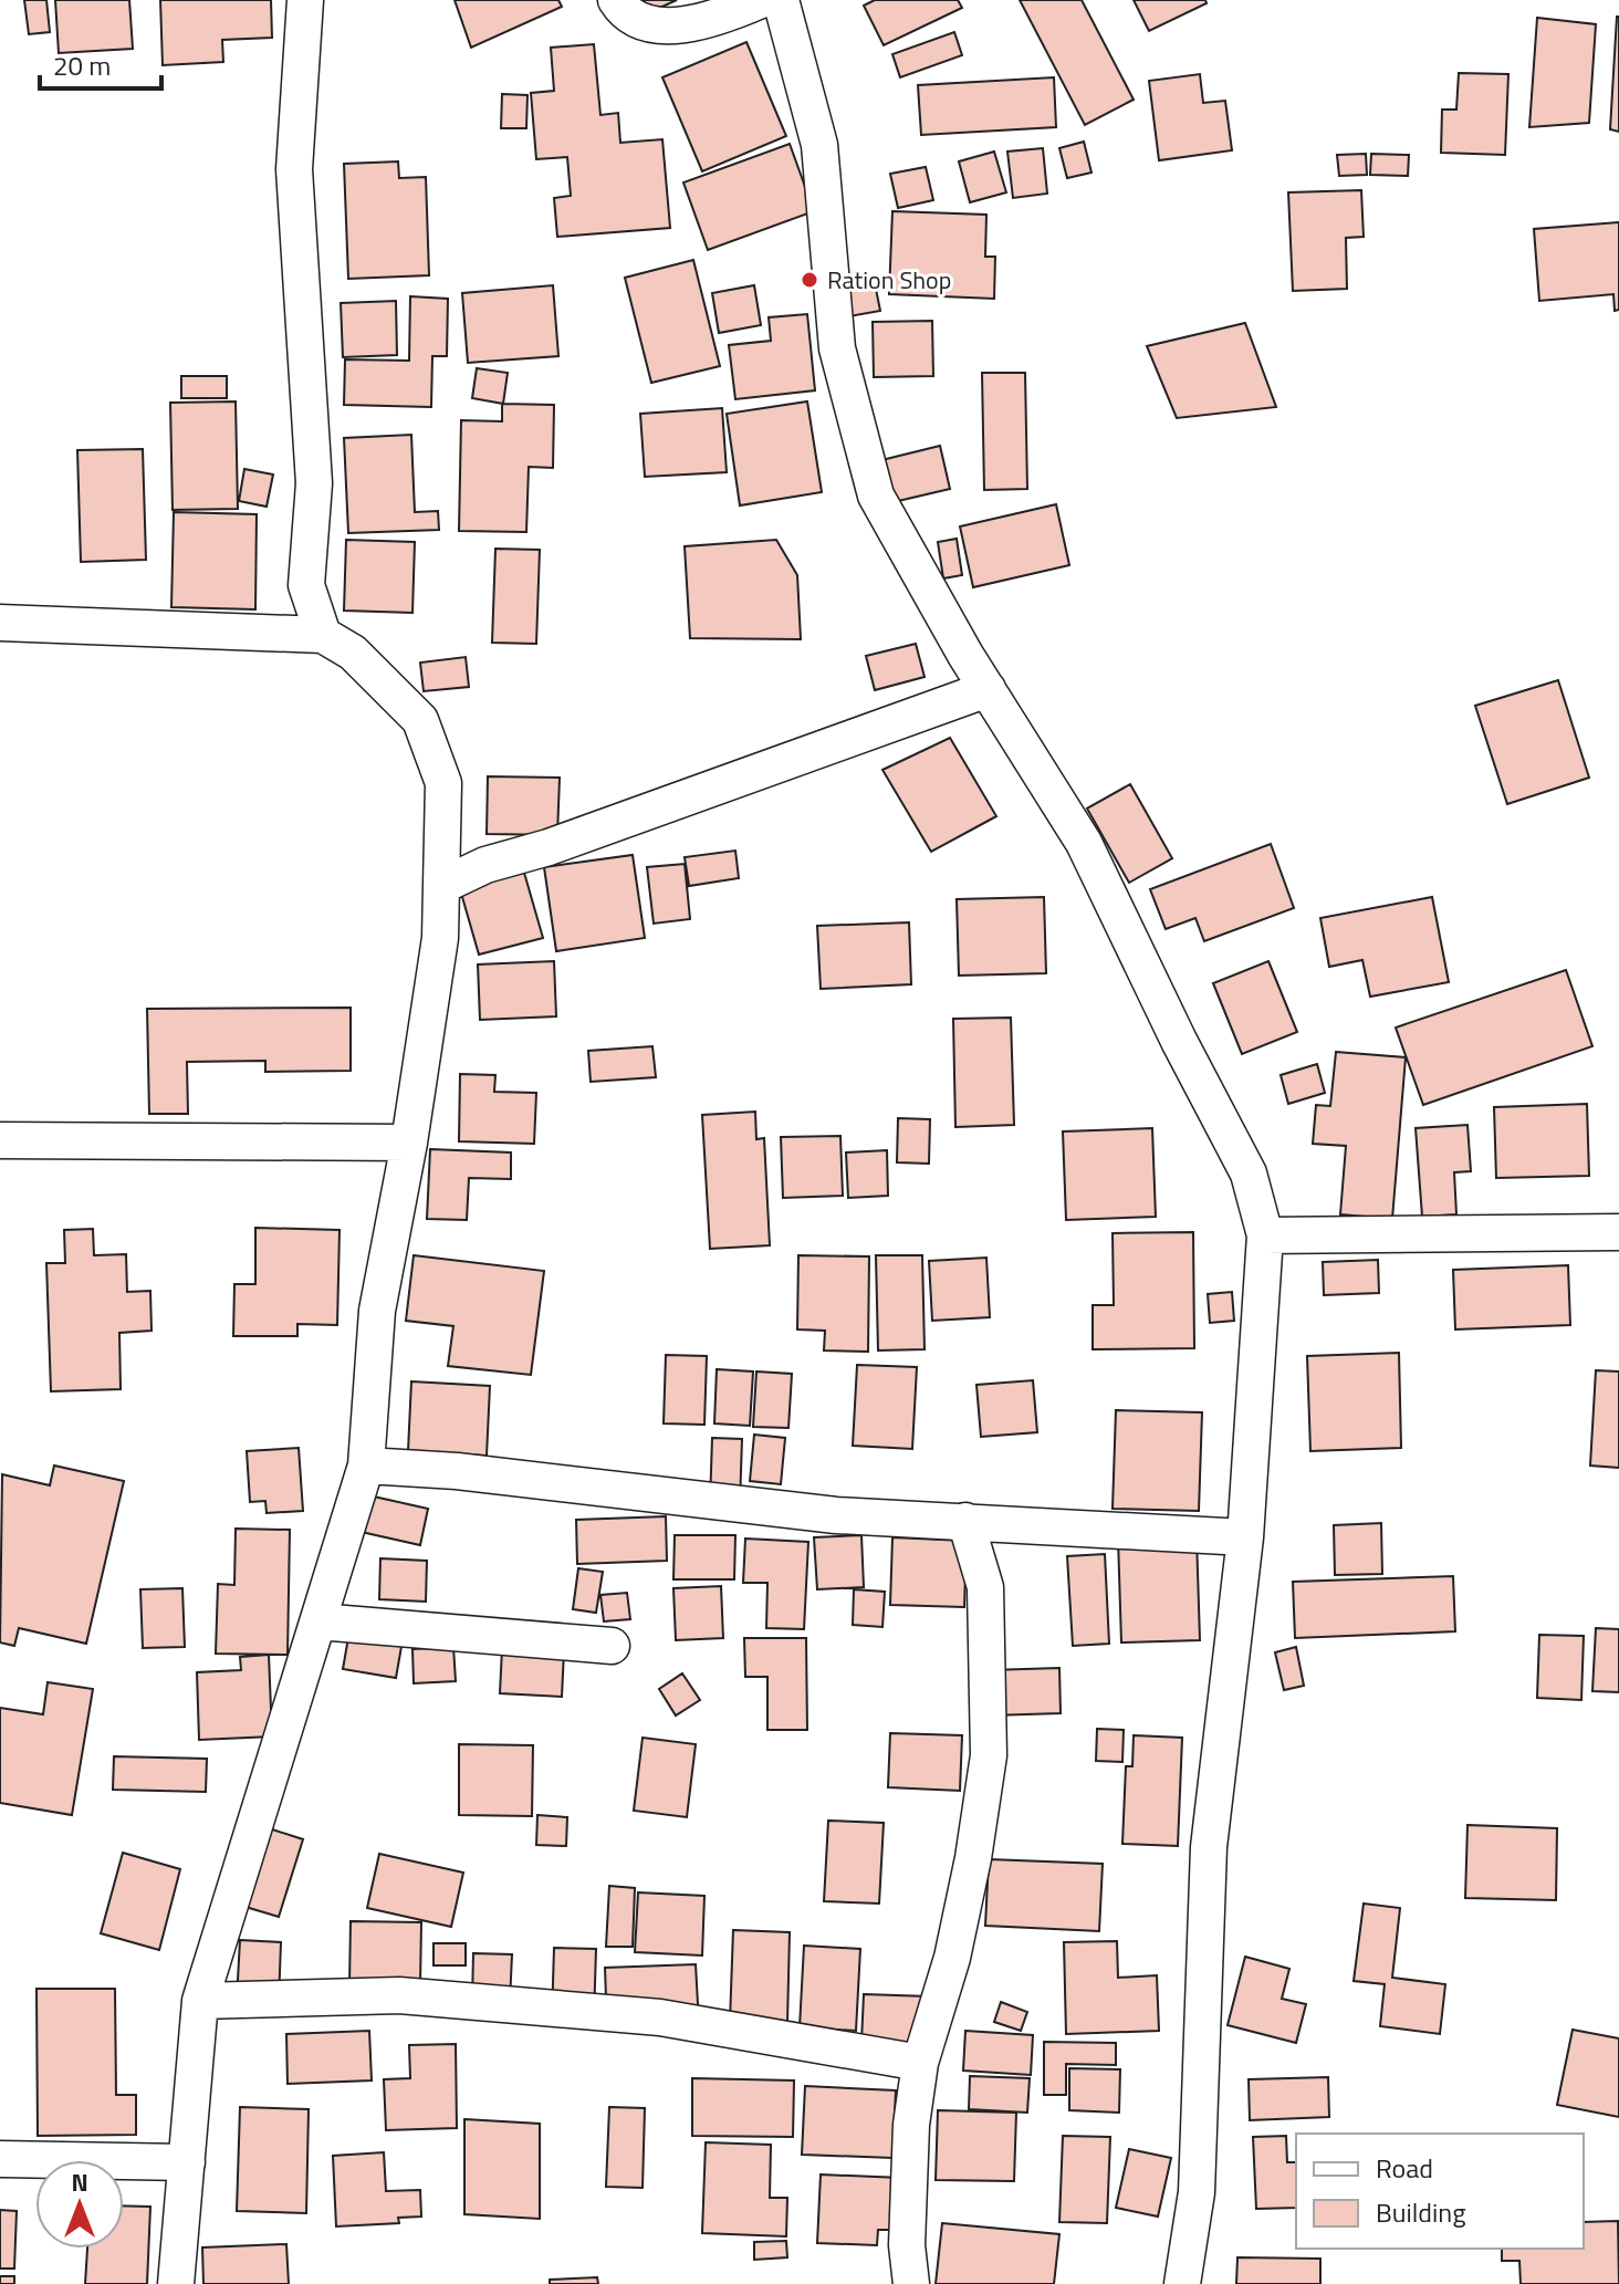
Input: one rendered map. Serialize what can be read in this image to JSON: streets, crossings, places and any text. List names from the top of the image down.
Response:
{
  "places": ["Ration Shop"],
  "legend": ["Road", "Building"],
  "scale_bar": "20 m",
  "north": "top"
}
